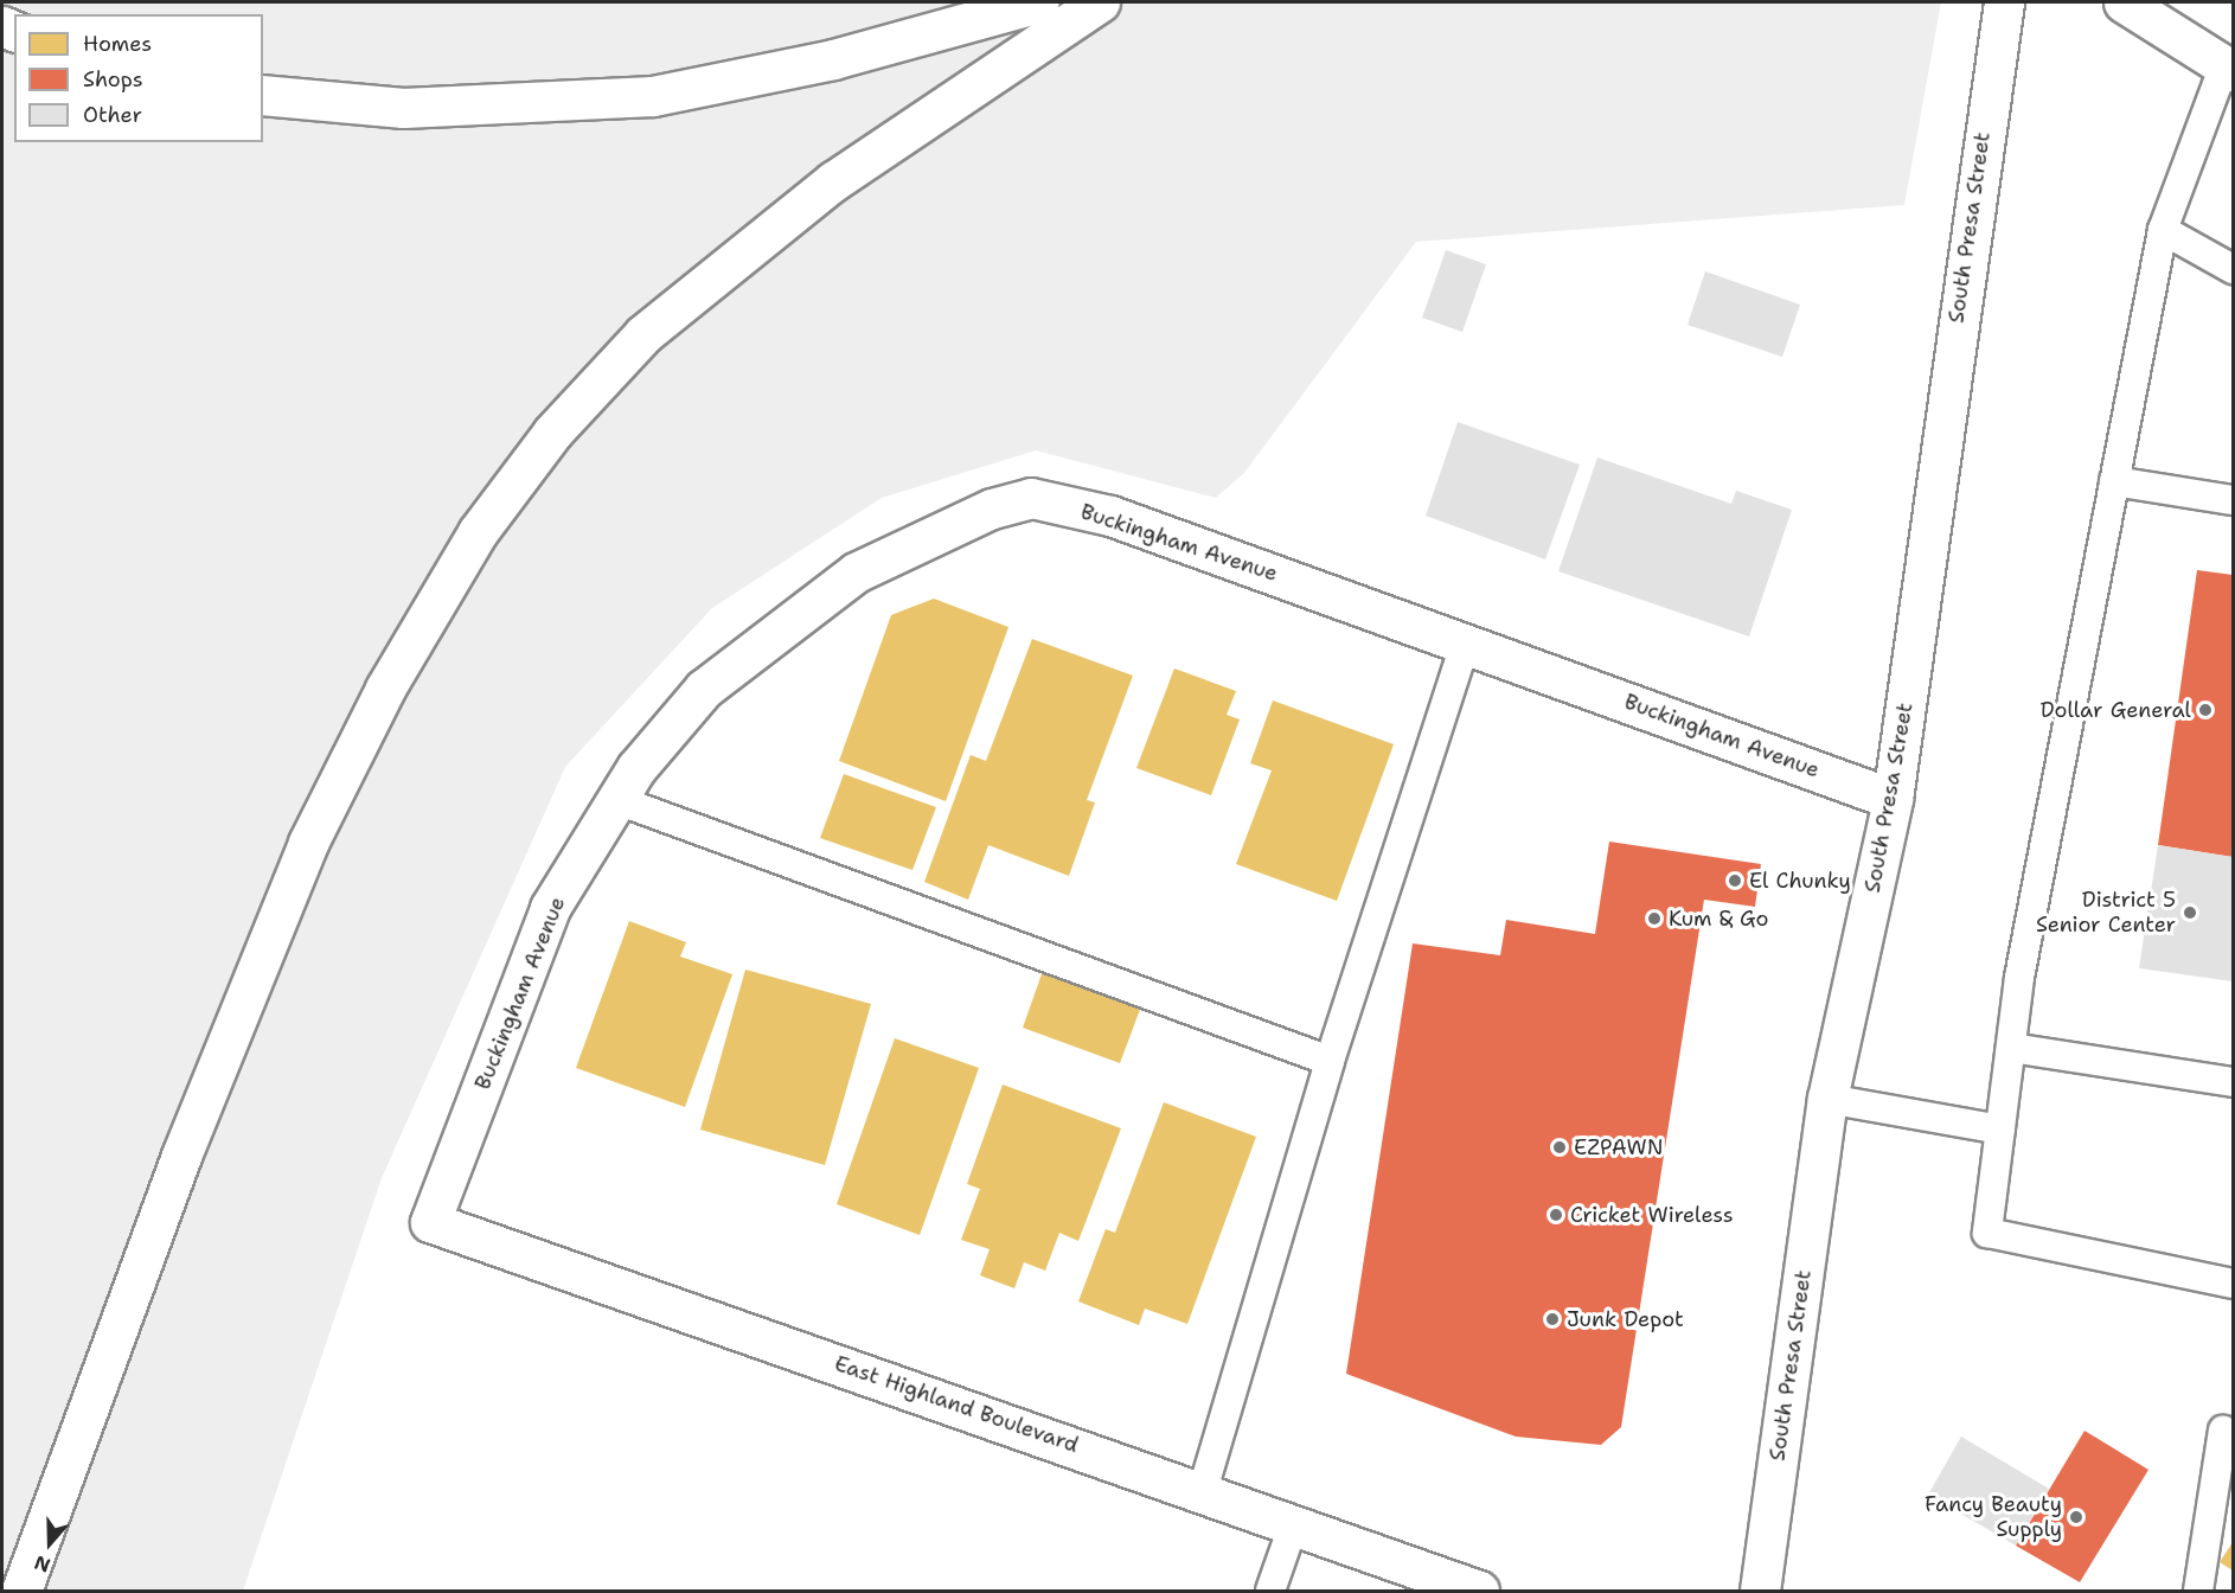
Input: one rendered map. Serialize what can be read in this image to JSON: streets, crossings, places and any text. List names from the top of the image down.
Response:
{
  "streets": {
    "main road": ["South Presa Street", "Buckingham Avenue", "East Highland Boulevard"]
  },
  "crossings": [
    ["South Presa Street", "Buckingham Avenue"],
    ["Buckingham Avenue", "East Highland Boulevard"]
  ],
  "places": [
    "Dollar General",
    "El Chunky",
    "District 5 Senior Center",
    "Kum & Go",
    "EZPAWN",
    "Cricket Wireless",
    "Junk Depot",
    "Fancy Beauty Supply"
  ],
  "legend": ["Homes", "Shops", "Other"],
  "north": "bottom"
}
